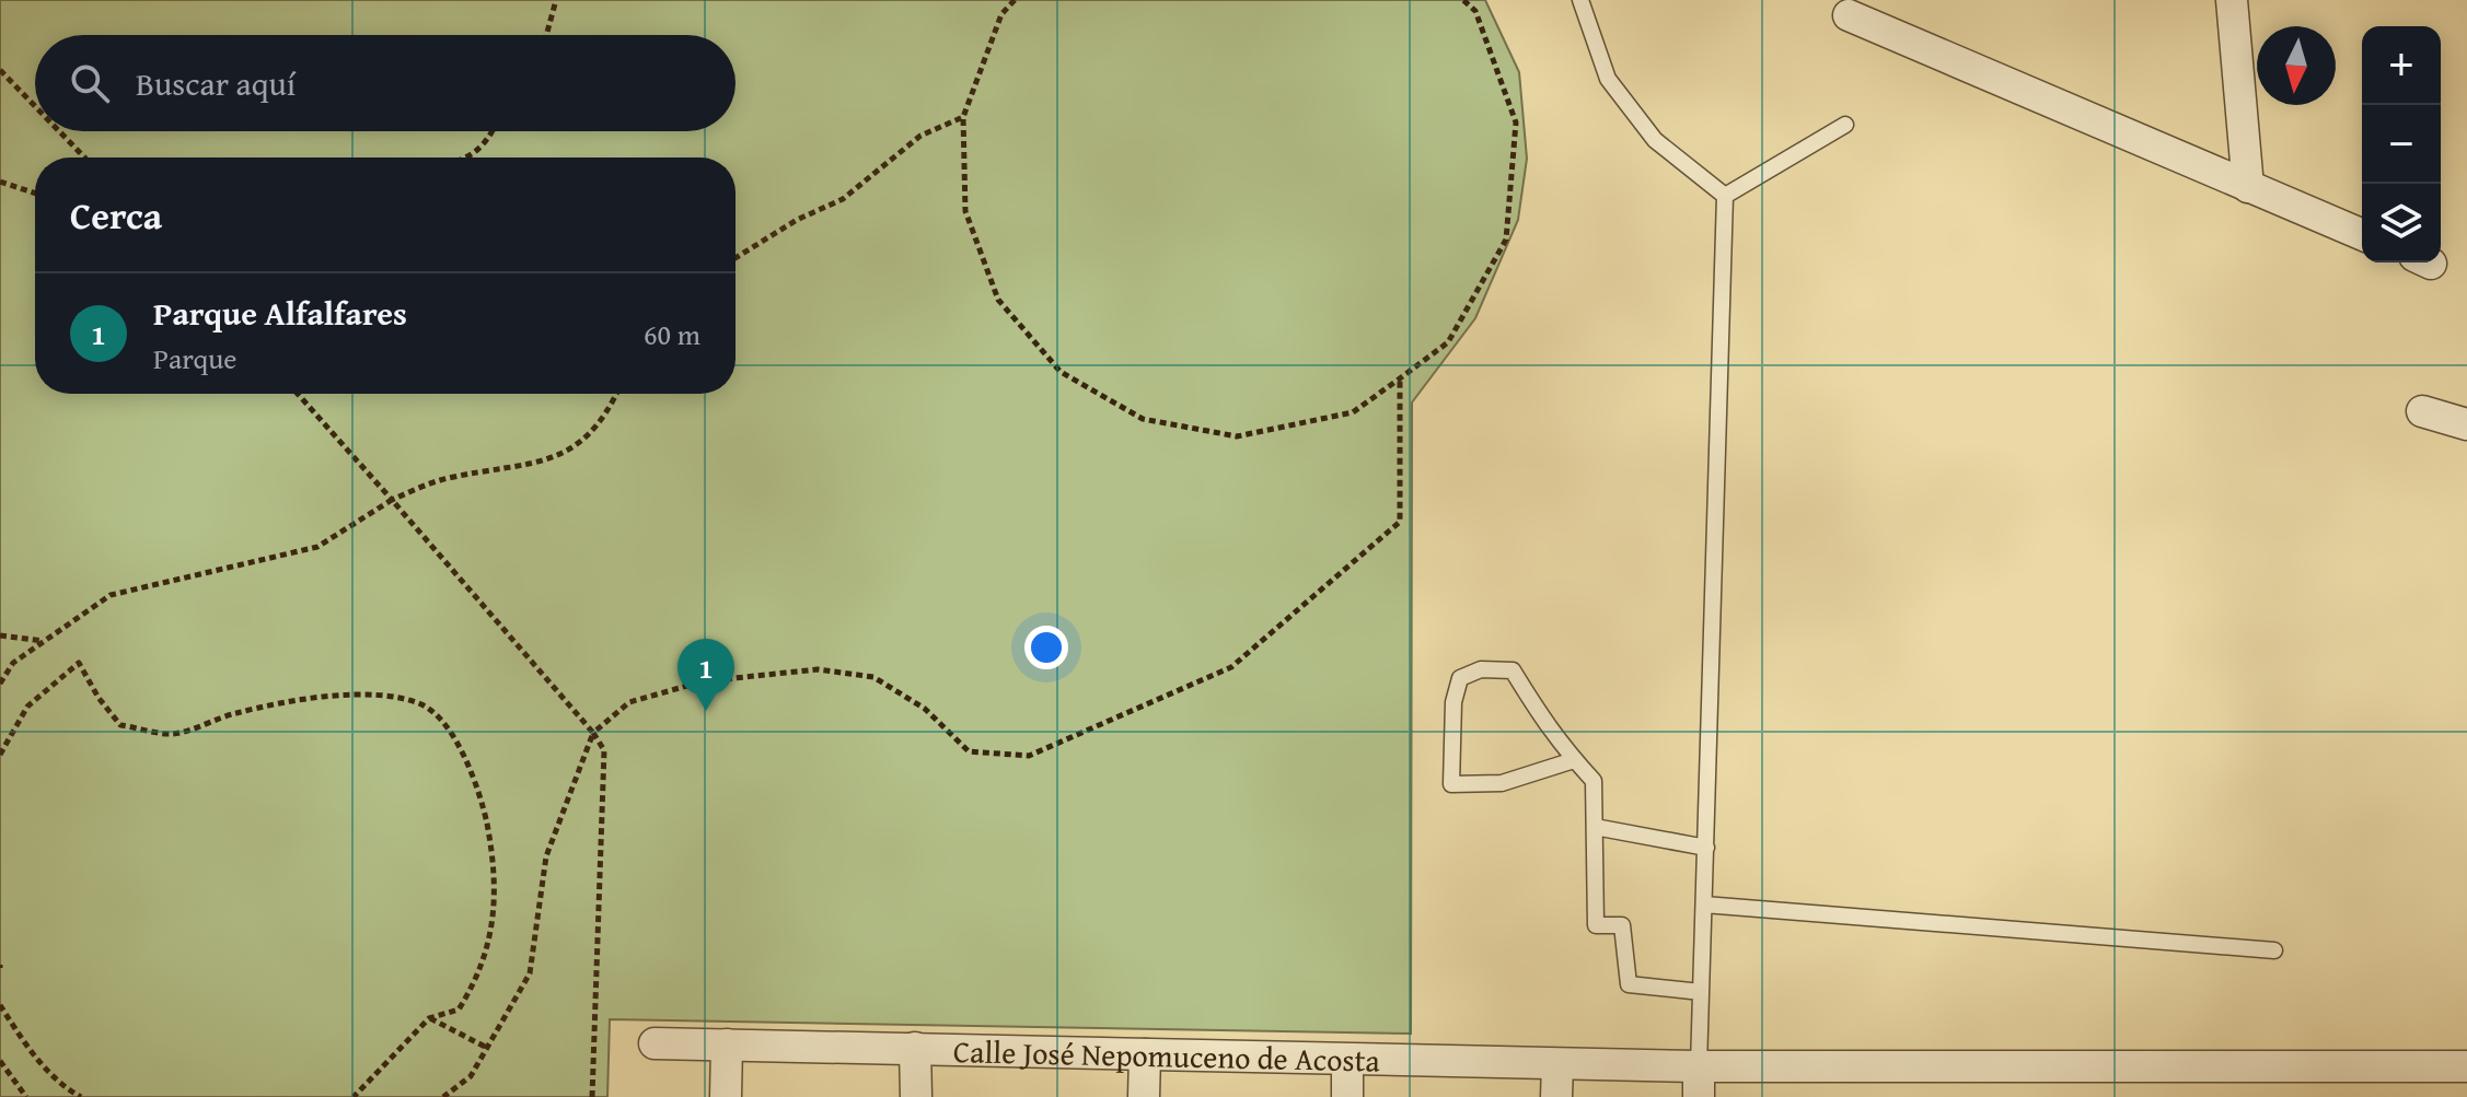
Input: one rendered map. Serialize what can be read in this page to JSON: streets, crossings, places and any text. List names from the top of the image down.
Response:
{
  "streets": {
    "street": ["Calle José Nepomuceno de Acosta"]
  },
  "north": "bottom",
  "page": {
    "map_buttons": ["+", "−"],
    "search": "Buscar aquí",
    "heading": "Cerca",
    "list": [
      {
        "mark": "1",
        "name": "Parque Alfalfares",
        "note": "Parque",
        "value": "60 m"
      }
    ],
    "pins": "1"
  }
}
